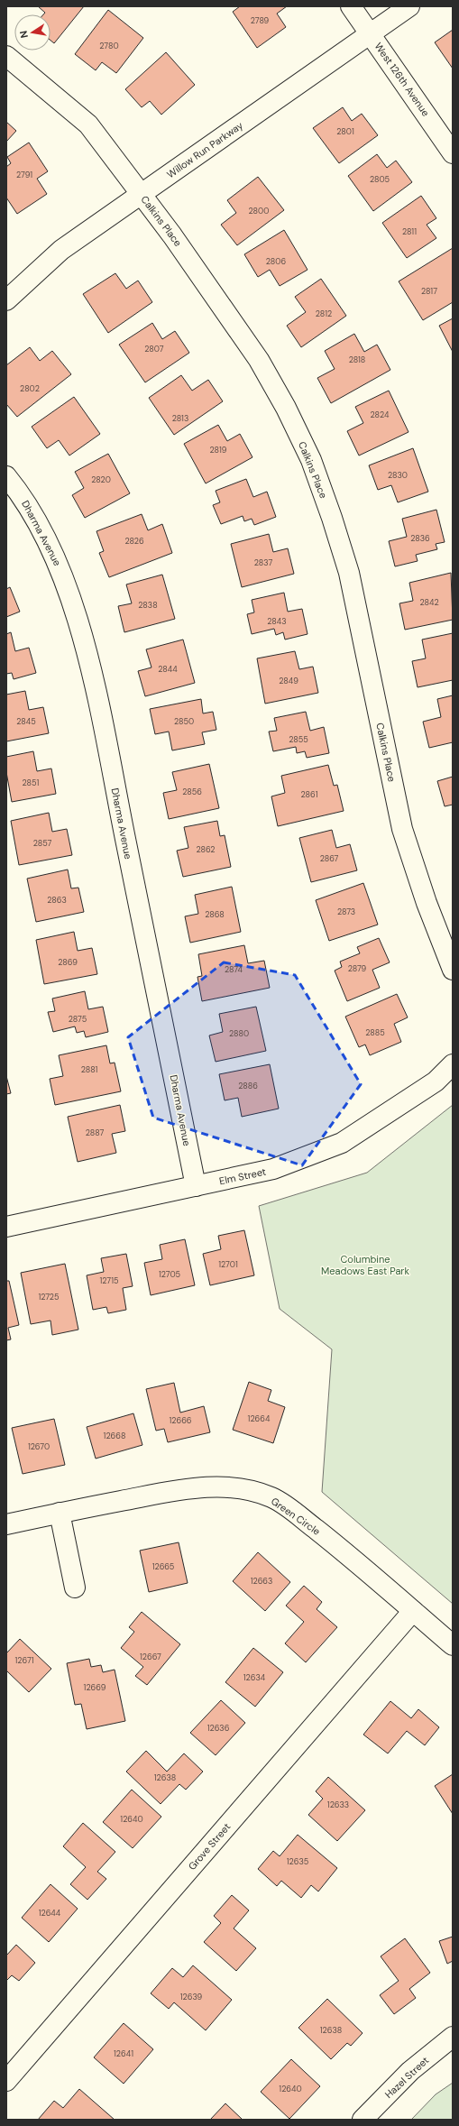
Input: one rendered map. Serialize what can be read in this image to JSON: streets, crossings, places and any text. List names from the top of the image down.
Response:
{
  "streets": {
    "street": [
      "West 126th Avenue",
      "Willow Run Parkway",
      "Calkins Place",
      "Dharma Avenue",
      "Elm Street",
      "Green Circle",
      "Grove Street",
      "Hazel Street"
    ]
  },
  "crossings": [
    ["West 126th Avenue", "Willow Run Parkway"],
    ["Willow Run Parkway", "Calkins Place"],
    ["Dharma Avenue", "Elm Street"],
    ["Green Circle", "Grove Street"]
  ],
  "parks": ["Columbine Meadows East Park"],
  "house_numbers": [
    "2789",
    "2780",
    "2801",
    "2791",
    "2805",
    "2800",
    "2811",
    "2806",
    "2817",
    "2812",
    "2807",
    "2818",
    "2802",
    "2824",
    "2813",
    "2819",
    "2830",
    "2820",
    "2836",
    "2826",
    "2837",
    "2842",
    "2838",
    "2843",
    "2844",
    "2849",
    "2845",
    "2850",
    "2855",
    "2851",
    "2856",
    "2861",
    "2857",
    "2862",
    "2867",
    "2863",
    "2873",
    "2868",
    "2869",
    "2879",
    "2874",
    "2875",
    "2885",
    "2880",
    "2881",
    "2886",
    "2887",
    "12701",
    "12705",
    "12715",
    "12725",
    "12664",
    "12666",
    "12668",
    "12670",
    "12665",
    "12663",
    "12667",
    "12671",
    "12634",
    "12669",
    "12636",
    "12638",
    "12633",
    "12640",
    "12635",
    "12644",
    "12639",
    "12638",
    "12641",
    "12640"
  ],
  "north": "left"
}
